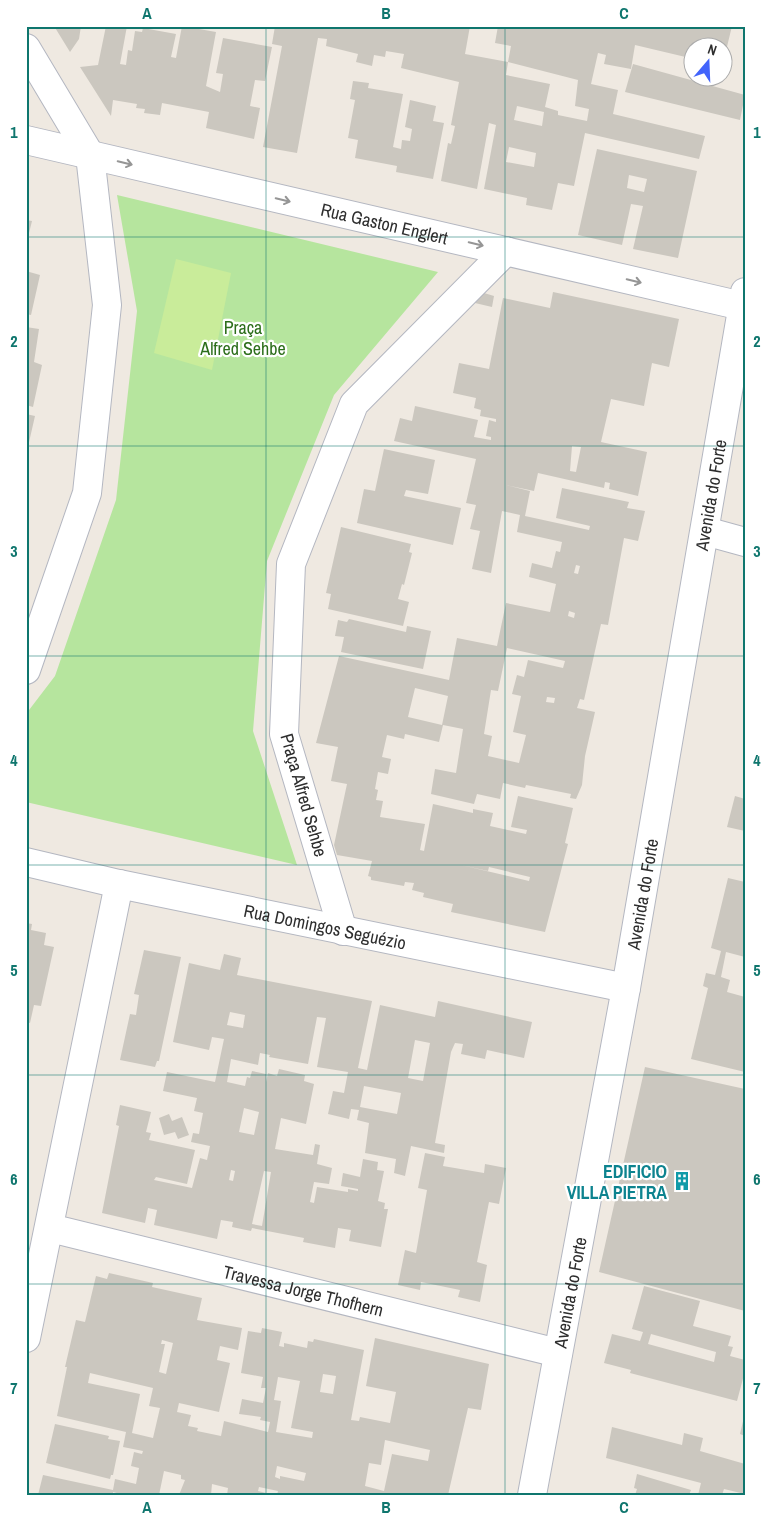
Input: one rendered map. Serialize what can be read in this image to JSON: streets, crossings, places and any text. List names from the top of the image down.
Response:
{
  "streets": {
    "street": [
      "Rua Gaston Englert",
      "Avenida do Forte",
      "Praça Alfred Sehbe",
      "Rua Domingos Seguézio",
      "Travessa Jorge Thofhern"
    ]
  },
  "crossings": [
    ["Rua Gaston Englert", "Avenida do Forte"],
    ["Rua Gaston Englert", "Praça Alfred Sehbe"],
    ["Avenida do Forte", "Rua Domingos Seguézio"],
    ["Avenida do Forte", "Travessa Jorge Thofhern"],
    ["Praça Alfred Sehbe", "Rua Domingos Seguézio"]
  ],
  "one_way": ["Rua Gaston Englert"],
  "parks": ["Praça Alfred Sehbe"],
  "places": {
    "building": ["EDIFICIO VILLA PIETRA"]
  },
  "north": "top",
  "grid": {
    "columns": ["A", "B", "C"],
    "rows": [
      "1",
      "2",
      "3",
      "4",
      "5",
      "6",
      "7"
    ]
  }
}
